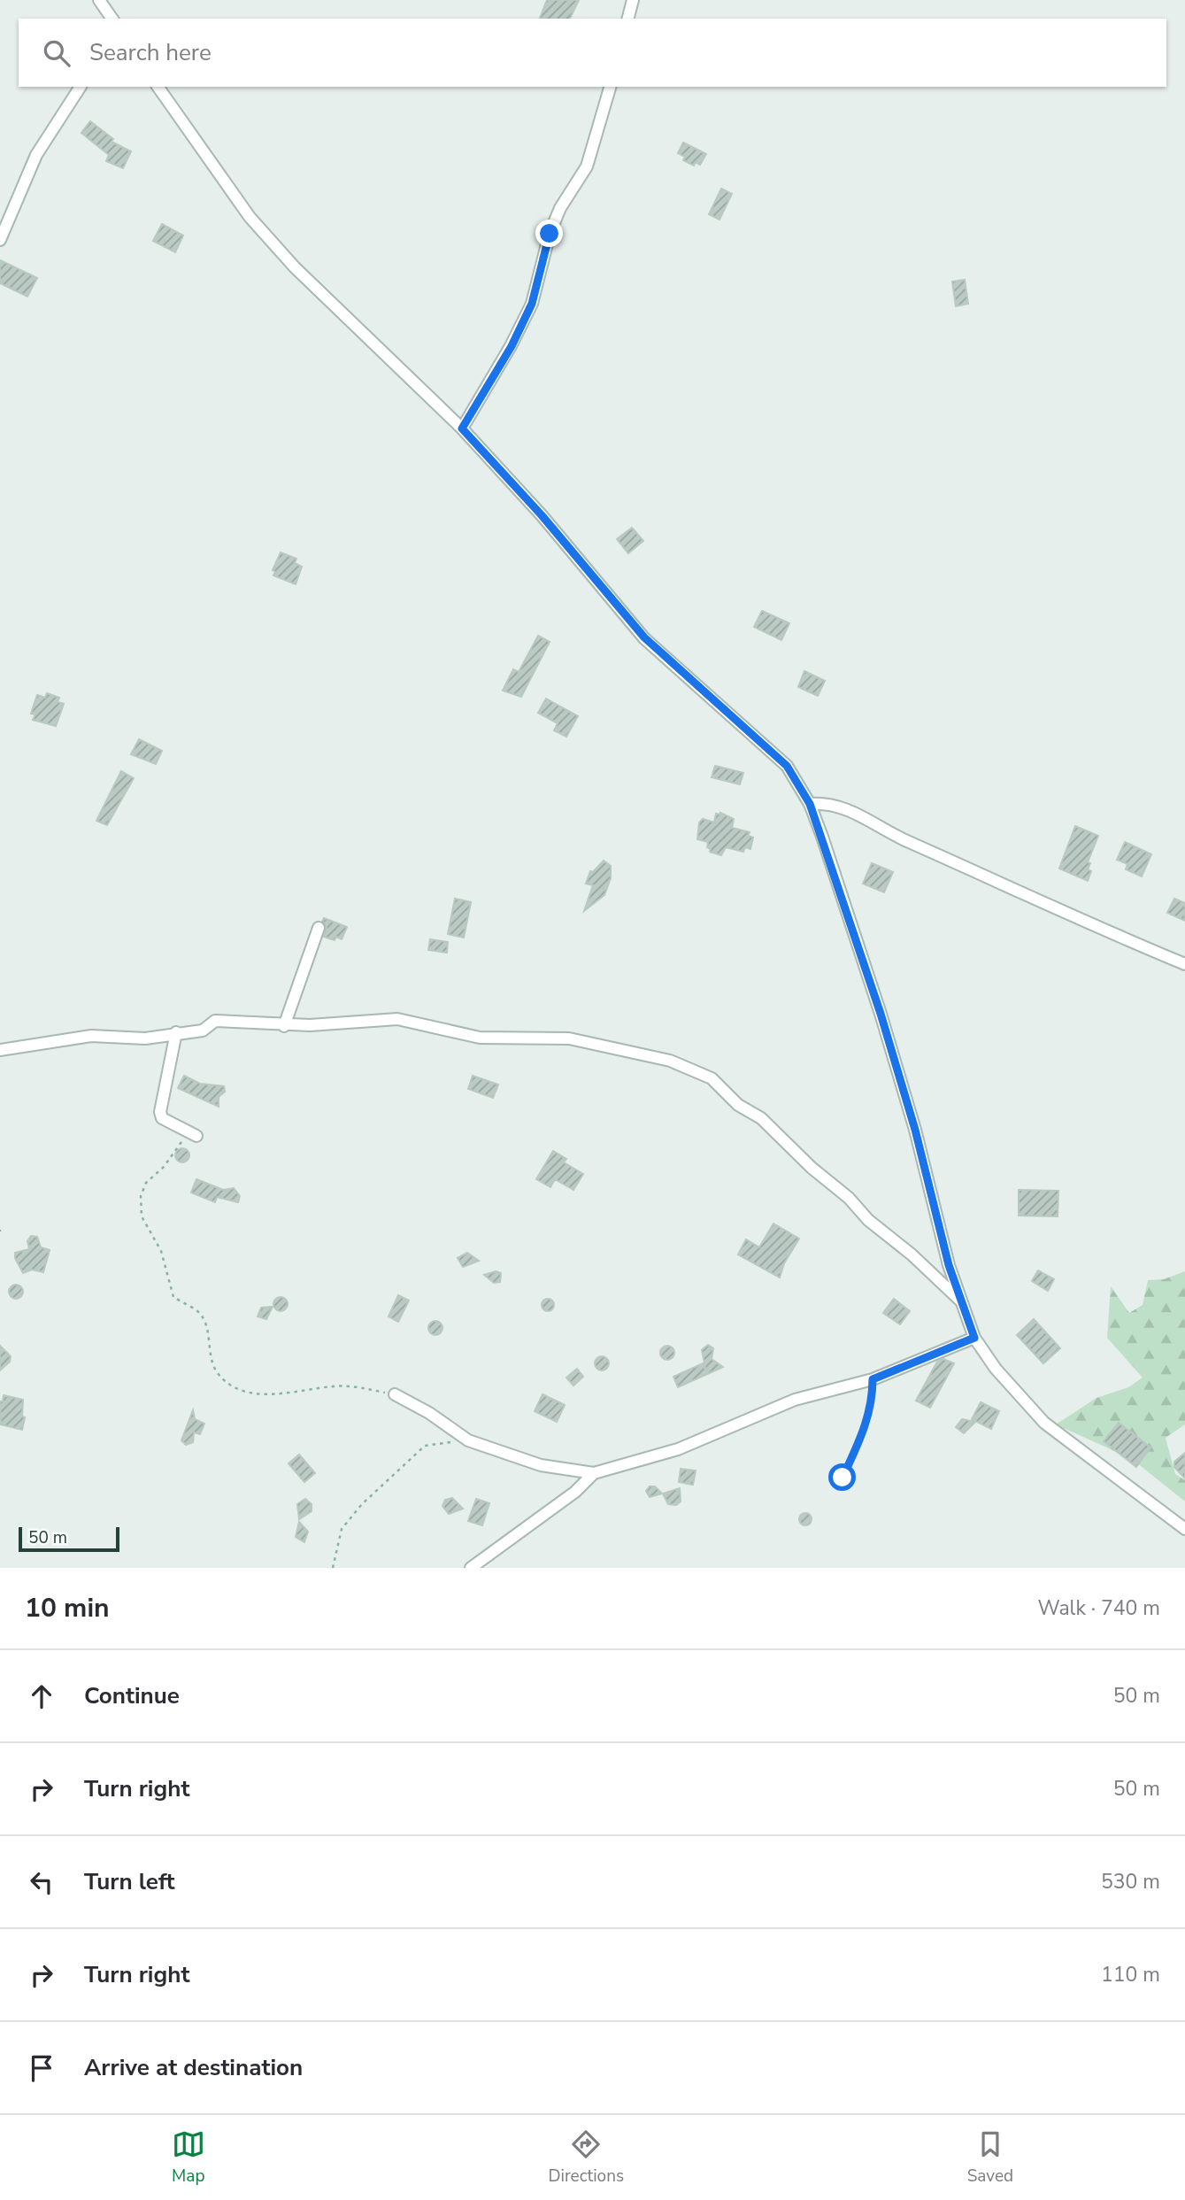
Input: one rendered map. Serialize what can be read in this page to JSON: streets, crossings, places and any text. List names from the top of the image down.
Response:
{
  "scale_bar": "50 m",
  "page": {
    "search": "Search here",
    "scale": "50 m",
    "heading": ["10 min", "Walk · 740 m"],
    "list": [
      ["Continue", "50 m"],
      ["Turn right", "50 m"],
      ["Turn left", "530 m"],
      ["Turn right", "110 m"],
      "Arrive at destination"
    ],
    "nav": ["Map", "Directions", "Saved"]
  }
}
